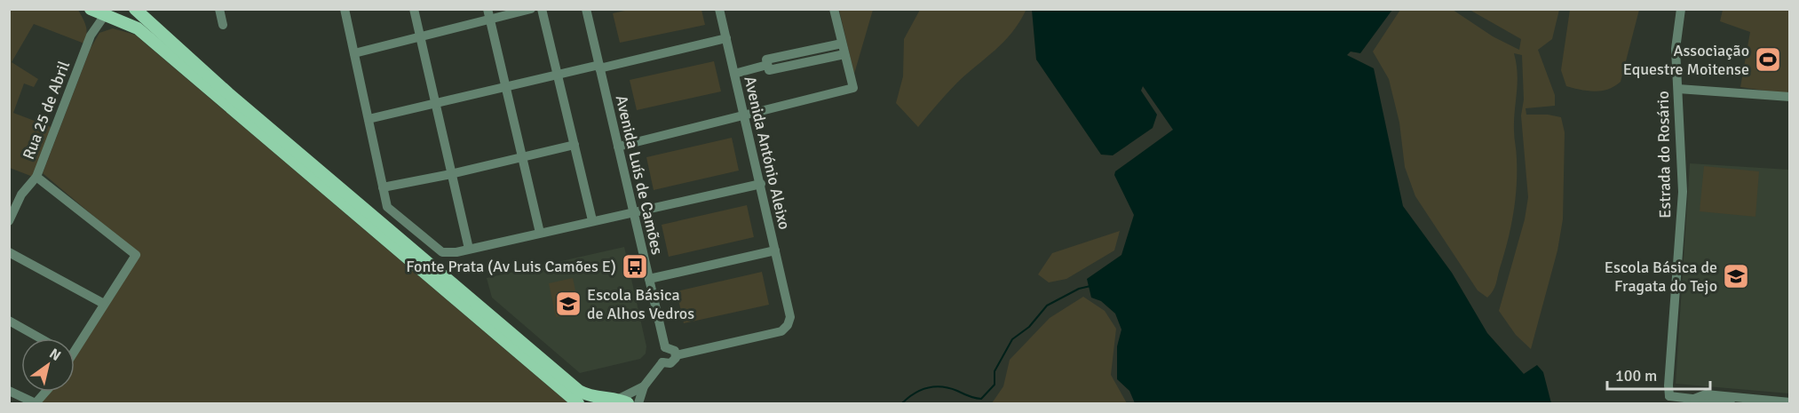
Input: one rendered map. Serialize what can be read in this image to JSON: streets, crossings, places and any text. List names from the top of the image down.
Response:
{
  "streets": {
    "street": [
      "Rua 25 de Abril",
      "Avenida António Aleixo",
      "Estrada do Rosário",
      "Avenida Luís de Camões"
    ]
  },
  "crossings": [
    ["Avenida António Aleixo", "Avenida Luís de Camões"]
  ],
  "places": {
    "sports": ["Associação Equestre Moitense"],
    "bus stop": ["Fonte Prata (Av Luis Camões E)"],
    "school or university": ["Escola Básica de Fragata do Tejo", "Escola Básica de Alhos Vedros"]
  },
  "scale_bar": "100 m",
  "north": "top right"
}
